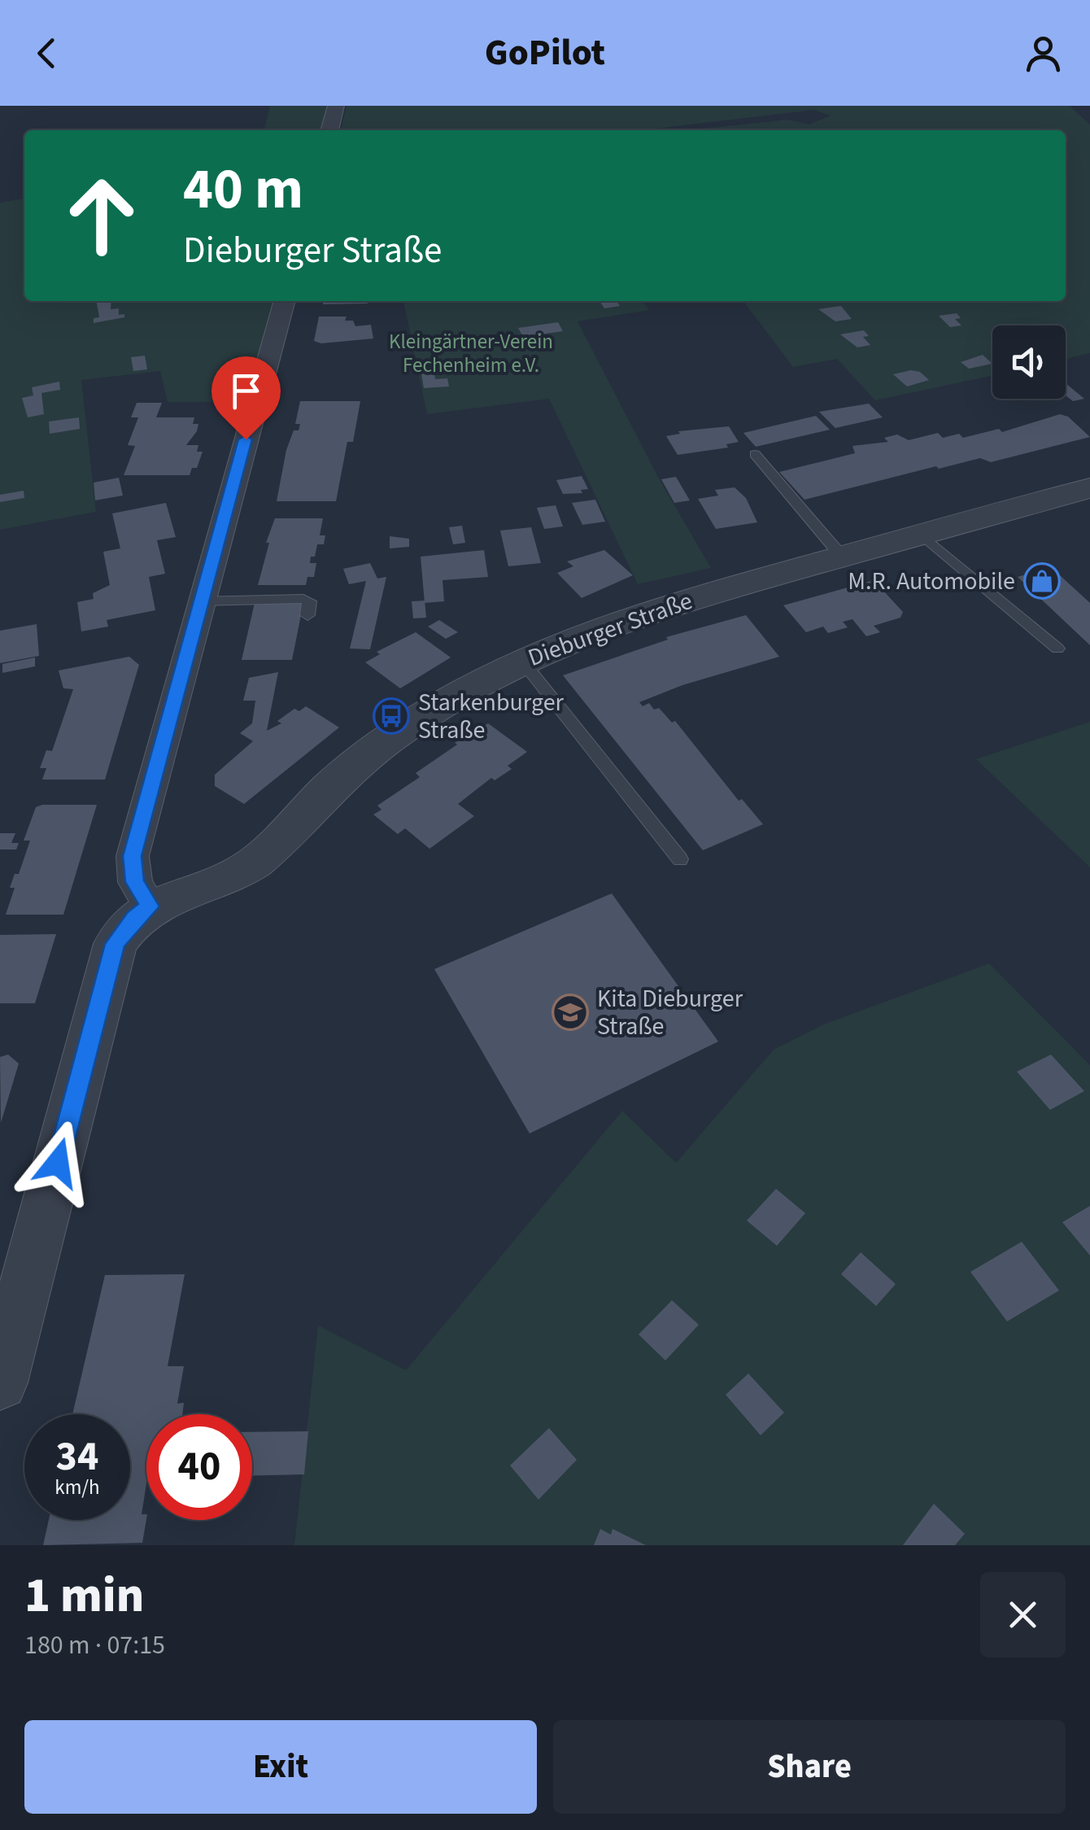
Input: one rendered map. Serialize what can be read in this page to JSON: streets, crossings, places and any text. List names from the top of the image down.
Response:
{
  "streets": {
    "street": ["Dieburger Straße"]
  },
  "parks": ["Kleingärtner-Verein Fechenheim e.V."],
  "places": {
    "shop": ["M.R. Automobile"],
    "bus stop": ["Starkenburger Straße"],
    "school or university": ["Kita Dieburger Straße"]
  },
  "page": {
    "header": "GoPilot",
    "turn": ["40 m", "Dieburger Straße"],
    "speed": "34 km/h",
    "limit": "40",
    "heading": ["1 min", "180 m · 07:15"],
    "buttons": ["Exit", "Share"]
  }
}
